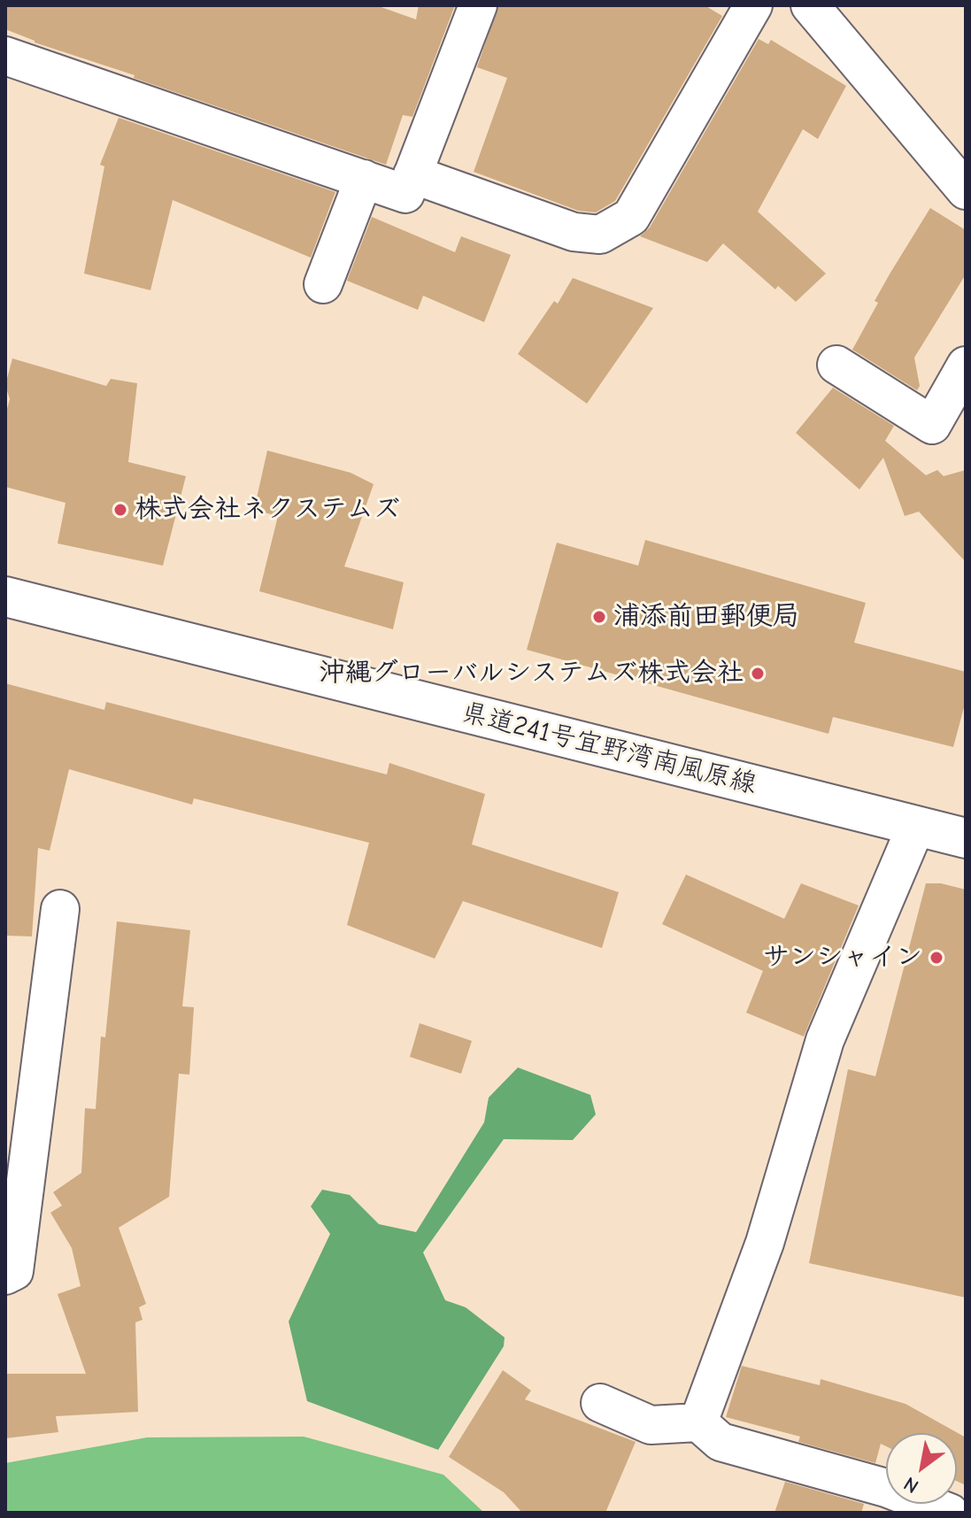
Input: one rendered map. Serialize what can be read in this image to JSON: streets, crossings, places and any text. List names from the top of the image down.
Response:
{
  "streets": {
    "main road": ["県道241号宜野湾南風原線"]
  },
  "places": [
    "株式会社ネクステムズ",
    "浦添前田郵便局",
    "沖縄グローバルシステムズ株式会社",
    "サンシャイン"
  ],
  "north": "bottom left"
}
